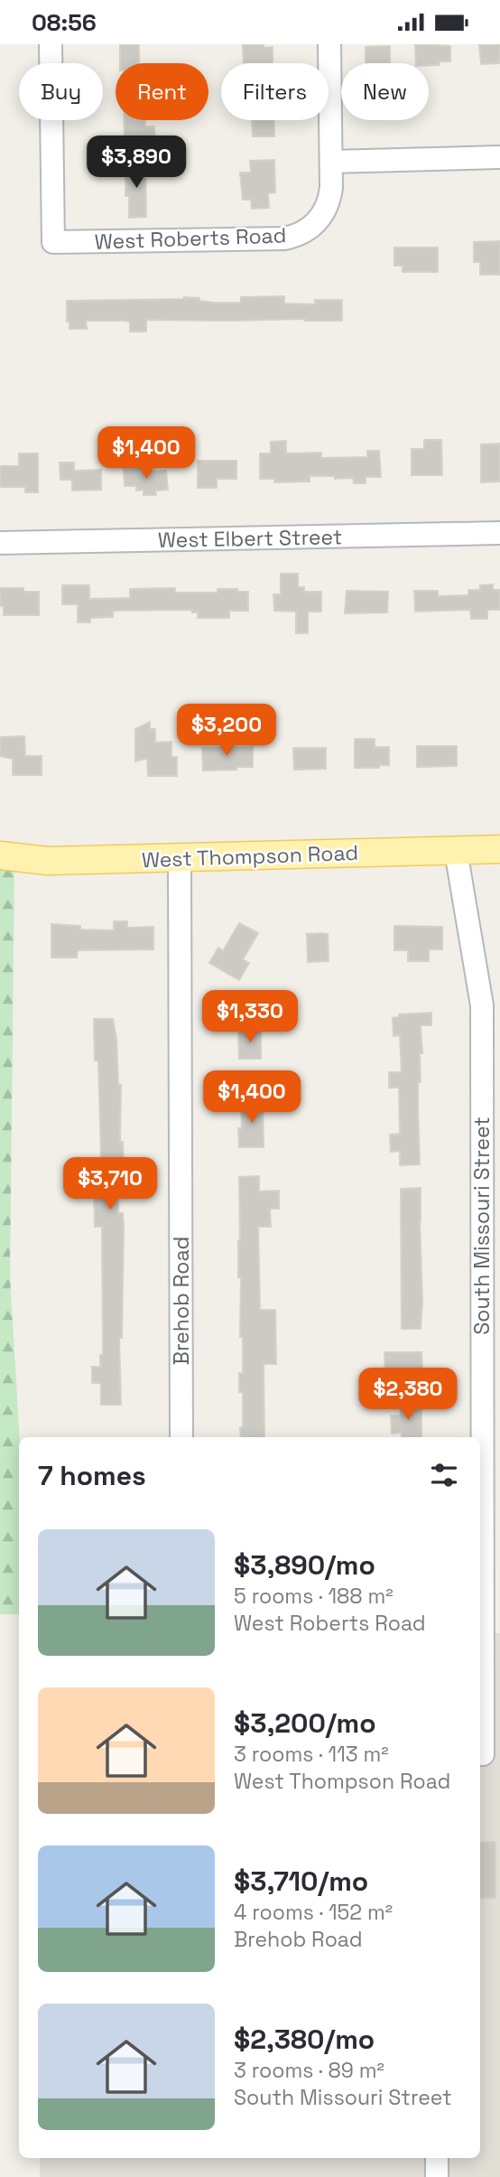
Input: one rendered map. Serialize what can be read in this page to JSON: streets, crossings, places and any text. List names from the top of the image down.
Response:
{
  "streets": {
    "main road": ["West Thompson Road"],
    "street": [
      "West Roberts Road",
      "West Elbert Street",
      "South Missouri Street",
      "Brehob Road"
    ]
  },
  "crossings": [
    ["West Thompson Road", "South Missouri Street"],
    ["West Thompson Road", "Brehob Road"]
  ],
  "page": {
    "status": "08:56",
    "chip": [
      "Buy",
      "Rent",
      "Filters",
      "New"
    ],
    "price": [
      "$3,890",
      "$1,400",
      "$3,200",
      "$1,330",
      "$1,400",
      "$3,710",
      "$2,380"
    ],
    "heading": "7 homes",
    "list": [
      {
        "name": "$3,890/mo",
        "note": "5 rooms · 188 m² · West Roberts Road"
      },
      {
        "name": "$3,200/mo",
        "note": "3 rooms · 113 m² · West Thompson Road"
      },
      {
        "name": "$3,710/mo",
        "note": "4 rooms · 152 m² · Brehob Road"
      },
      {
        "name": "$2,380/mo",
        "note": "3 rooms · 89 m² · South Missouri Street"
      }
    ]
  }
}
